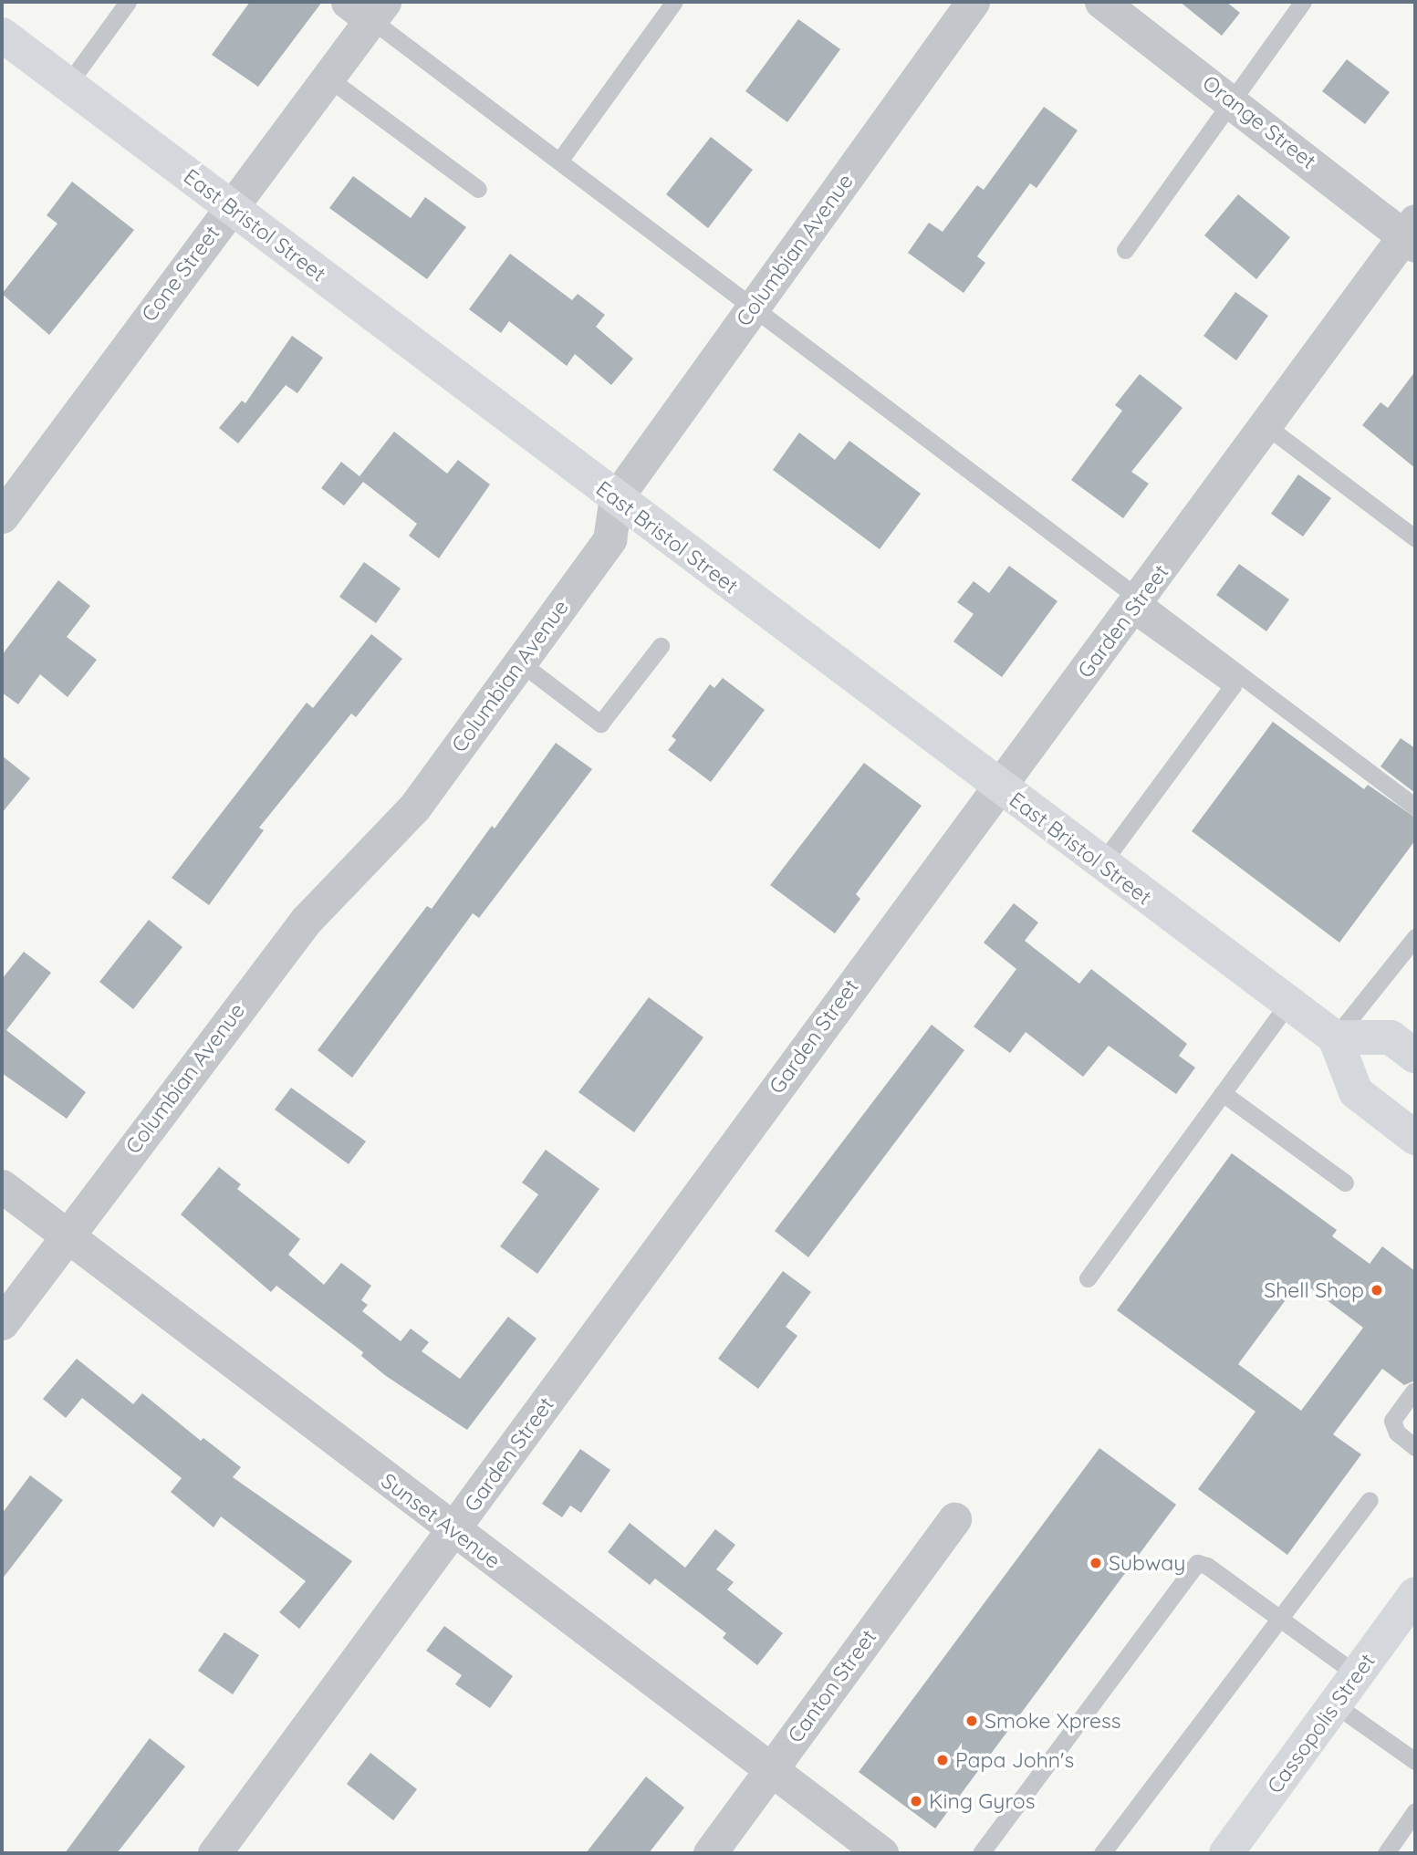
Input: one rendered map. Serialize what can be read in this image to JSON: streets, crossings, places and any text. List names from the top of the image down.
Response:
{
  "streets": {
    "main road": ["East Bristol Street", "Cassopolis Street"],
    "street": [
      "Orange Street",
      "Columbian Avenue",
      "Cone Street",
      "Garden Street",
      "Sunset Avenue",
      "Canton Street"
    ]
  },
  "crossings": [
    ["Orange Street", "Garden Street"],
    ["East Bristol Street", "Columbian Avenue"],
    ["East Bristol Street", "Cone Street"],
    ["East Bristol Street", "Garden Street"],
    ["Columbian Avenue", "Sunset Avenue"],
    ["Garden Street", "Sunset Avenue"],
    ["Sunset Avenue", "Canton Street"]
  ],
  "places": [
    "Shell Shop",
    "Subway",
    "Smoke Xpress",
    "Papa John's",
    "King Gyros"
  ]
}
